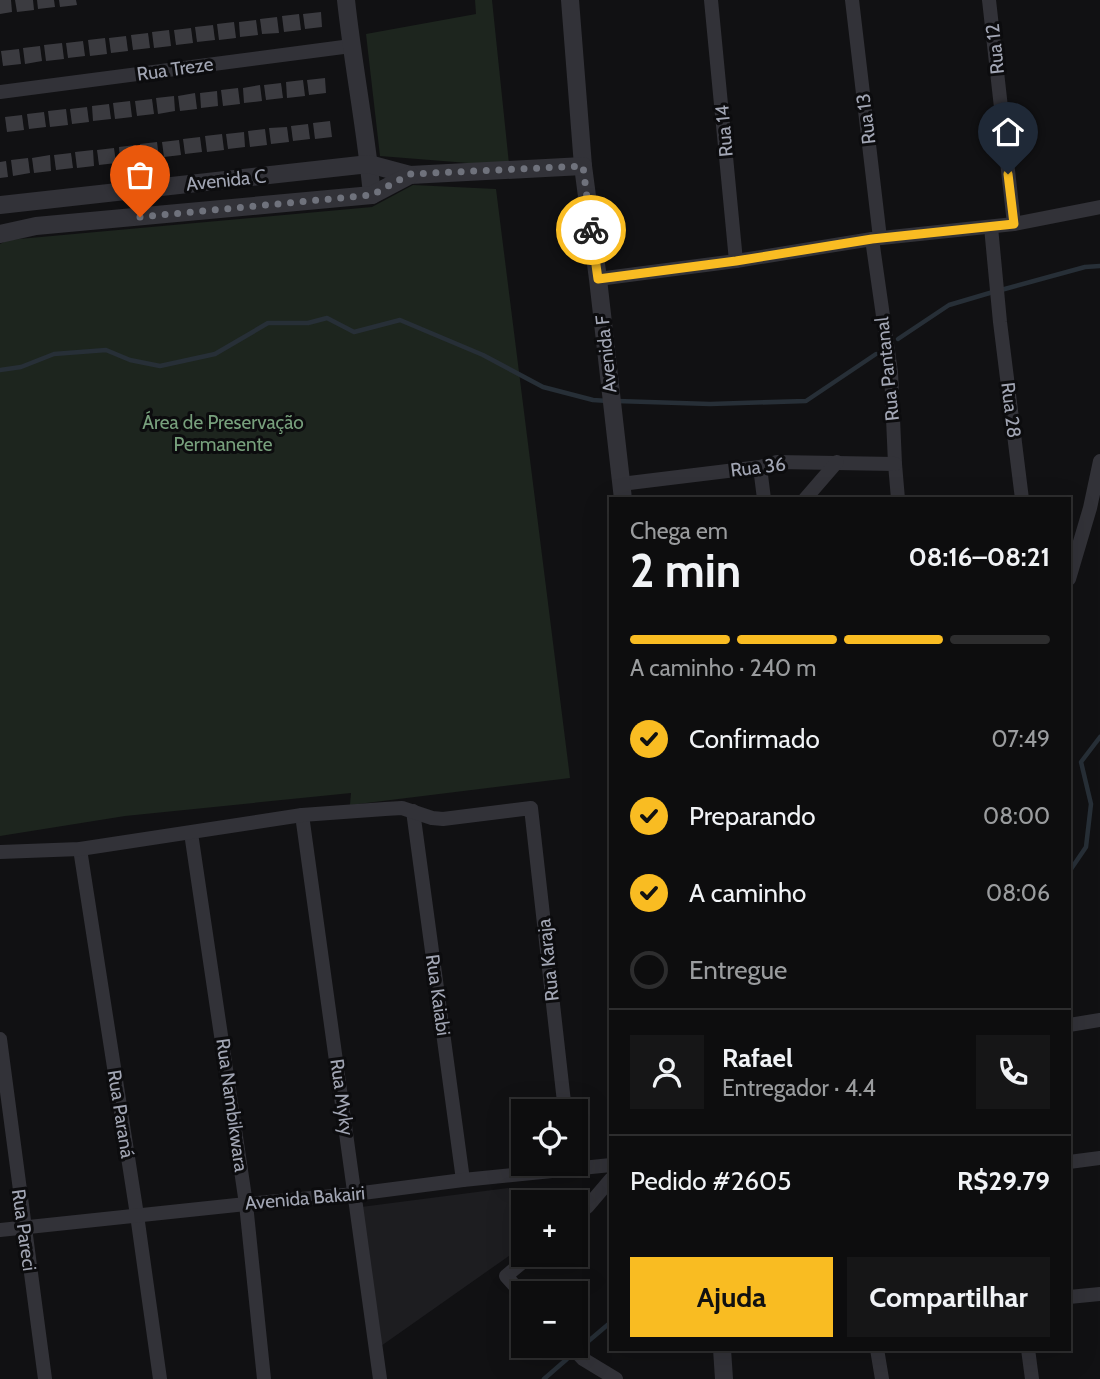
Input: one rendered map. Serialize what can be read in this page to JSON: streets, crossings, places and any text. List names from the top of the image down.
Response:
{
  "streets": {
    "street": [
      "Rua 12",
      "Rua Treze",
      "Rua 13",
      "Rua 14",
      "Avenida C",
      "Avenida F",
      "Rua Pantanal",
      "Rua 28",
      "Rua 36",
      "Rua Karaja",
      "Rua Kaiabi",
      "Rua Myky",
      "Rua Nambikwara",
      "Rua Paraná",
      "Avenida Bakairi",
      "Rua Pareci"
    ]
  },
  "crossings": [
    ["Rua 13", "Rua Pantanal"],
    ["Avenida F", "Rua 36"],
    ["Rua Pantanal", "Rua 36"],
    ["Rua Karaja", "Rua Kaiabi"],
    ["Rua Kaiabi", "Avenida Bakairi"],
    ["Rua Myky", "Avenida Bakairi"],
    ["Rua Nambikwara", "Avenida Bakairi"],
    ["Rua Paraná", "Avenida Bakairi"],
    ["Avenida Bakairi", "Rua Pareci"]
  ],
  "parks": ["Área de Preservação Permanente"],
  "page": {
    "heading": ["2 min", "Chega em", "08:16–08:21"],
    "panel": [
      "Rafael",
      "Entregador · 4.4",
      "Pedido #2605",
      "R$29.79"
    ],
    "bar": "A caminho · 240 m",
    "list": [
      ["Confirmado", "07:49"],
      ["Preparando", "08:00"],
      ["A caminho", "08:06"],
      "Entregue"
    ],
    "map_buttons": ["+", "−"],
    "buttons": ["Ajuda", "Compartilhar"]
  }
}
